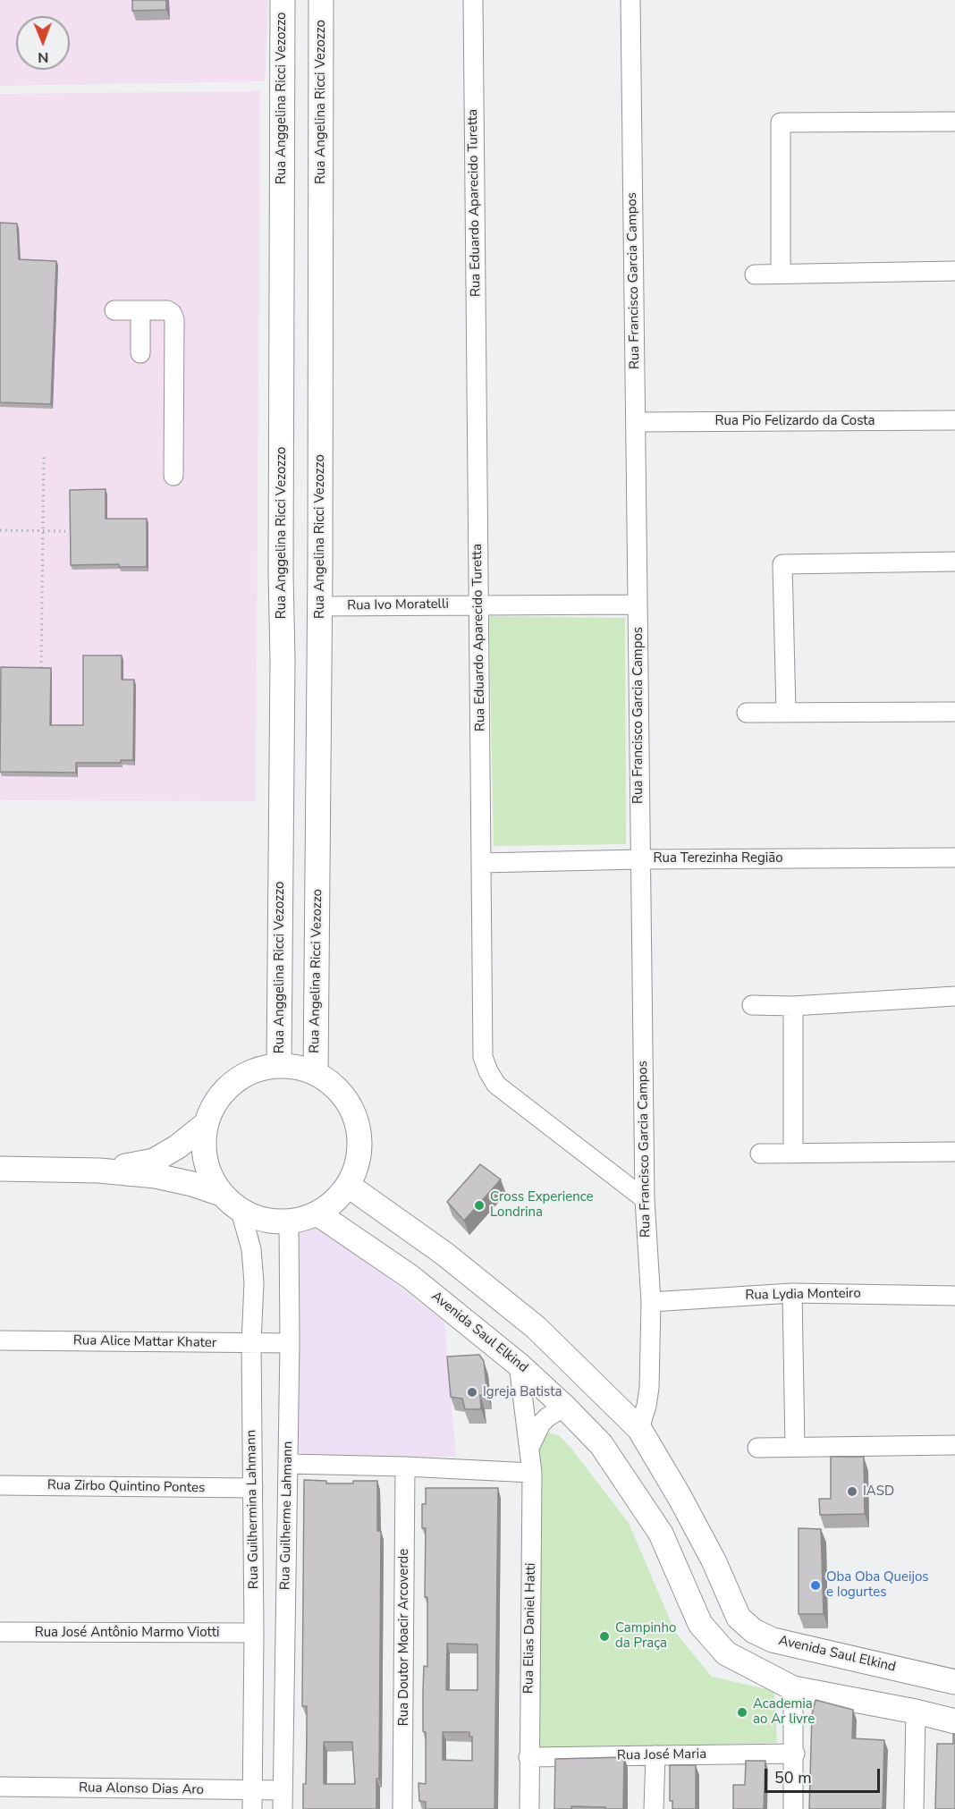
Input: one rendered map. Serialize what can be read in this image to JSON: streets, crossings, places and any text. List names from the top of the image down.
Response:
{
  "streets": {
    "main road": ["Rua Anggelina Ricci Vezozzo", "Rua Angelina Ricci Vezozzo", "Avenida Saul Elkind"],
    "street": [
      "Rua Eduardo Aparecido Turetta",
      "Rua Francisco Garcia Campos",
      "Rua Pio Felizardo da Costa",
      "Rua Ivo Moratelli",
      "Rua Terezinha Região",
      "Rua Lydia Monteiro",
      "Rua Alice Mattar Khater",
      "Rua Zirbo Quintino Pontes",
      "Rua Guilhermina Lahmann",
      "Rua Guilherme Lahmann",
      "Rua Elias Daniel Hatti",
      "Rua José Antônio Marmo Viotti",
      "Rua Doutor Moacir Arcoverde",
      "Rua José Maria",
      "Rua Alonso Dias Aro"
    ]
  },
  "crossings": [
    ["Rua Anggelina Ricci Vezozzo", "Rua Angelina Ricci Vezozzo"],
    ["Rua Anggelina Ricci Vezozzo", "Avenida Saul Elkind"],
    ["Rua Anggelina Ricci Vezozzo", "Rua Guilhermina Lahmann"],
    ["Rua Anggelina Ricci Vezozzo", "Rua Guilherme Lahmann"],
    ["Rua Angelina Ricci Vezozzo", "Rua Ivo Moratelli"],
    ["Rua Angelina Ricci Vezozzo", "Avenida Saul Elkind"],
    ["Rua Angelina Ricci Vezozzo", "Rua Guilhermina Lahmann"],
    ["Rua Angelina Ricci Vezozzo", "Rua Guilherme Lahmann"],
    ["Rua Eduardo Aparecido Turetta", "Rua Francisco Garcia Campos"],
    ["Rua Eduardo Aparecido Turetta", "Rua Ivo Moratelli"],
    ["Rua Eduardo Aparecido Turetta", "Rua Terezinha Região"],
    ["Rua Francisco Garcia Campos", "Rua Pio Felizardo da Costa"],
    ["Rua Francisco Garcia Campos", "Rua Ivo Moratelli"],
    ["Rua Francisco Garcia Campos", "Rua Terezinha Região"],
    ["Rua Francisco Garcia Campos", "Rua Lydia Monteiro"],
    ["Rua Francisco Garcia Campos", "Avenida Saul Elkind"],
    ["Avenida Saul Elkind", "Rua Guilhermina Lahmann"],
    ["Avenida Saul Elkind", "Rua Guilherme Lahmann"],
    ["Avenida Saul Elkind", "Rua Elias Daniel Hatti"],
    ["Rua Alice Mattar Khater", "Rua Guilhermina Lahmann"],
    ["Rua Alice Mattar Khater", "Rua Guilherme Lahmann"],
    ["Rua Zirbo Quintino Pontes", "Rua Guilhermina Lahmann"],
    ["Rua Guilhermina Lahmann", "Rua Guilherme Lahmann"],
    ["Rua Guilhermina Lahmann", "Rua José Antônio Marmo Viotti"],
    ["Rua Guilhermina Lahmann", "Rua Alonso Dias Aro"],
    ["Rua Guilherme Lahmann", "Rua Alonso Dias Aro"],
    ["Rua Elias Daniel Hatti", "Rua José Maria"]
  ],
  "places": [
    "Cross Experience Londrina",
    "Igreja Batista",
    "IASD",
    "Oba Oba Queijos e Iogurtes",
    "Campinho da Praça",
    "Academia ao Ar livre"
  ],
  "scale_bar": "50 m",
  "north": "bottom"
}
